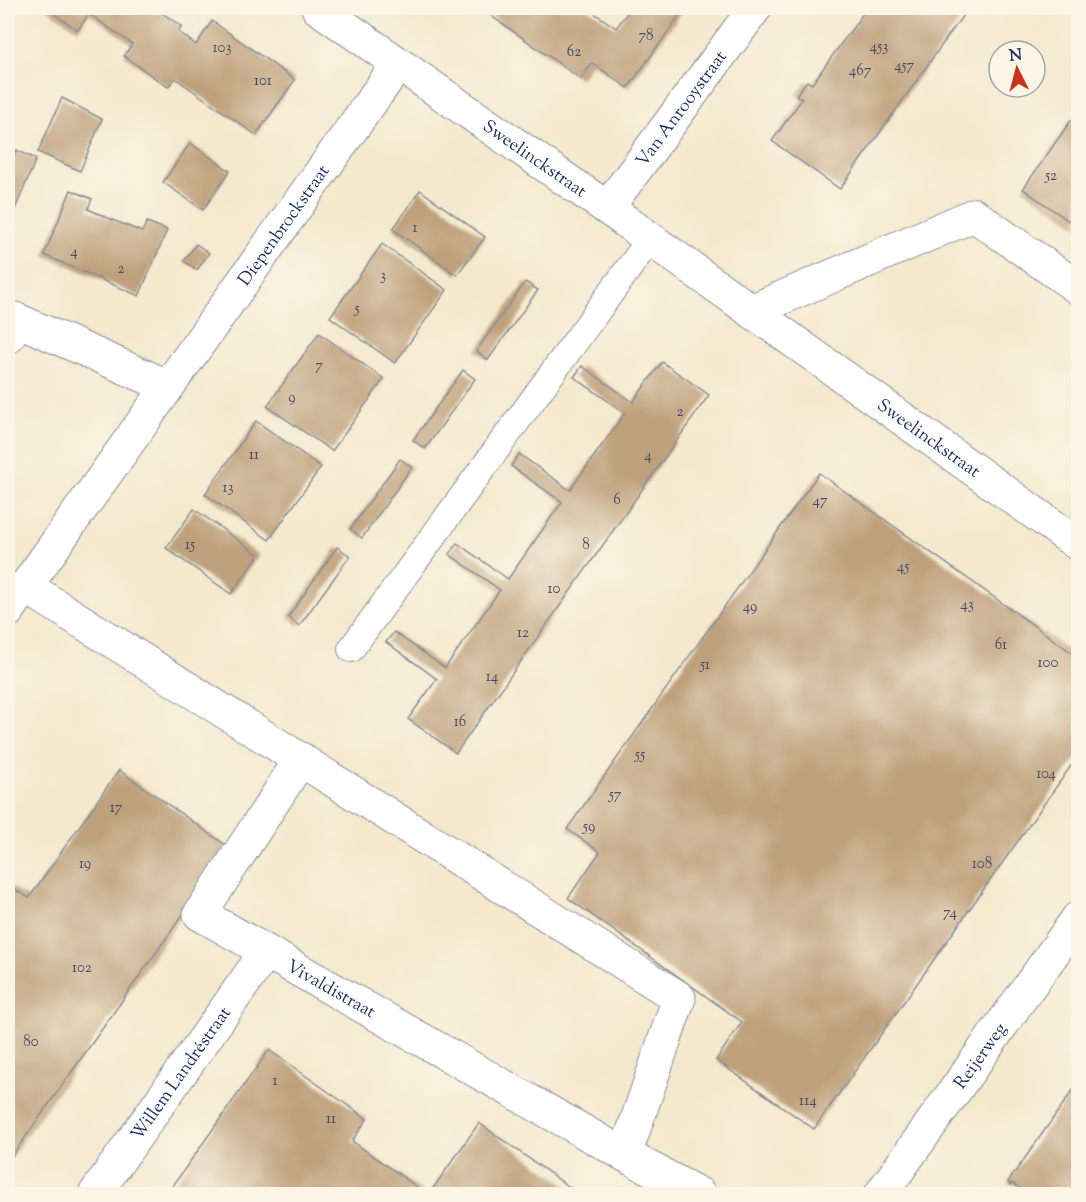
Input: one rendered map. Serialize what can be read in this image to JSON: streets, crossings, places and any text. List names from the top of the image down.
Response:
{
  "streets": {
    "street": [
      "Van Anrooystraat",
      "Sweelinckstraat",
      "Diepenbrockstraat",
      "Vivaldistraat",
      "Reijerweg",
      "Willem Landréstraat"
    ]
  },
  "crossings": [
    ["Van Anrooystraat", "Sweelinckstraat"],
    ["Sweelinckstraat", "Diepenbrockstraat"],
    ["Vivaldistraat", "Willem Landréstraat"]
  ],
  "house_numbers": [
    "78",
    "453",
    "103",
    "62",
    "457",
    "467",
    "101",
    "52",
    "1",
    "4",
    "2",
    "3",
    "5",
    "7",
    "9",
    "2",
    "11",
    "4",
    "13",
    "6",
    "47",
    "15",
    "8",
    "45",
    "10",
    "43",
    "49",
    "12",
    "61",
    "100",
    "51",
    "14",
    "16",
    "55",
    "104",
    "57",
    "17",
    "59",
    "19",
    "108",
    "74",
    "102",
    "80",
    "1",
    "114",
    "11"
  ],
  "north": "top"
}
